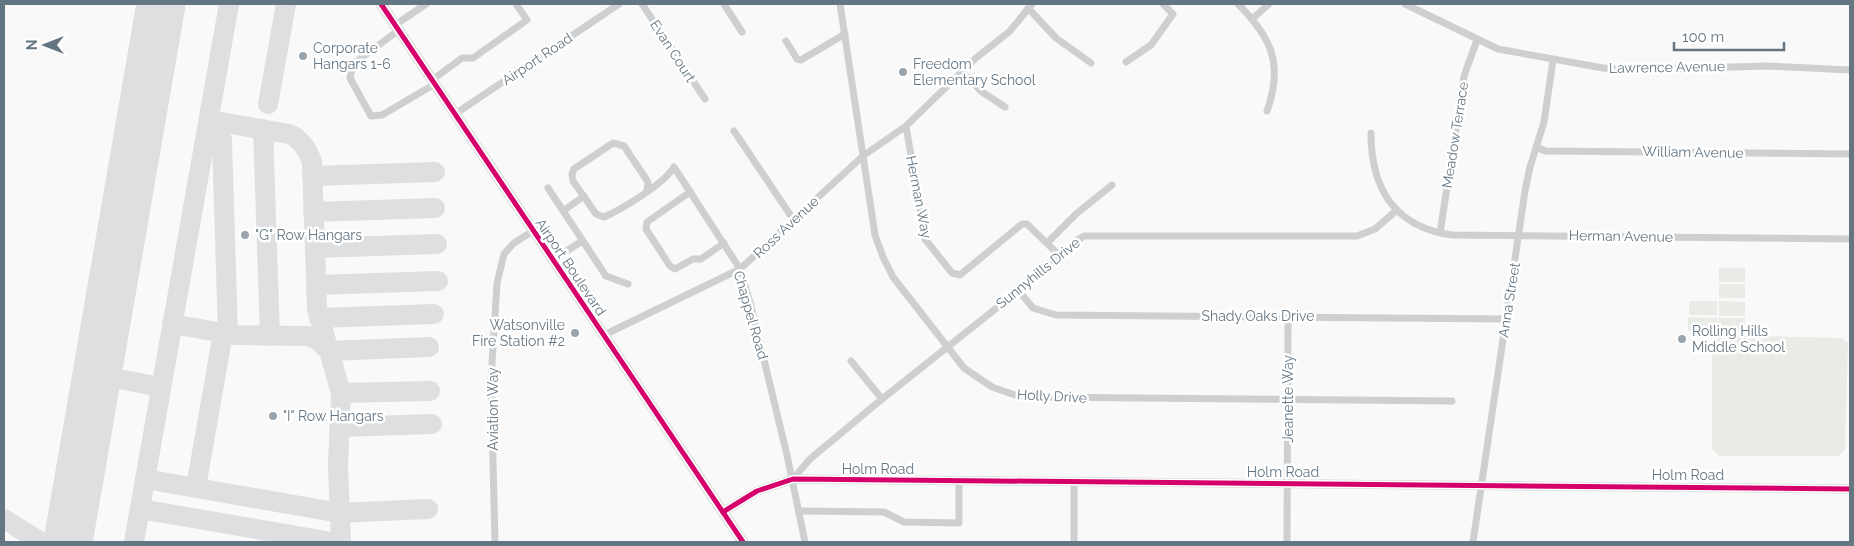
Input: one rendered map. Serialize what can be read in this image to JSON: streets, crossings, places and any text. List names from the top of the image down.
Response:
{
  "streets": {
    "main road": ["Airport Boulevard"],
    "street": [
      "Evan Court",
      "Airport Road",
      "Lawrence Avenue",
      "Meadow Terrace",
      "William Avenue",
      "Herman Way",
      "Ross Avenue",
      "Herman Avenue",
      "Sunnyhills Drive",
      "Anna Street",
      "Chappel Road",
      "Shady Oaks Drive",
      "Holly Drive",
      "Jeanette Way",
      "Aviation Way",
      "Holm Road"
    ]
  },
  "crossings": [
    ["Airport Road", "Airport Boulevard"],
    ["Lawrence Avenue", "Meadow Terrace"],
    ["Lawrence Avenue", "Anna Street"],
    ["Meadow Terrace", "Herman Avenue"],
    ["William Avenue", "Anna Street"],
    ["Herman Way", "Ross Avenue"],
    ["Herman Way", "Sunnyhills Drive"],
    ["Ross Avenue", "Airport Boulevard"],
    ["Ross Avenue", "Chappel Road"],
    ["Ross Avenue", "Holly Drive"],
    ["Herman Avenue", "Sunnyhills Drive"],
    ["Herman Avenue", "Anna Street"],
    ["Airport Boulevard", "Aviation Way"],
    ["Airport Boulevard", "Holm Road"],
    ["Sunnyhills Drive", "Chappel Road"],
    ["Sunnyhills Drive", "Shady Oaks Drive"],
    ["Sunnyhills Drive", "Holly Drive"],
    ["Sunnyhills Drive", "Holm Road"],
    ["Anna Street", "Shady Oaks Drive"],
    ["Anna Street", "Holm Road"],
    ["Chappel Road", "Holm Road"],
    ["Shady Oaks Drive", "Jeanette Way"],
    ["Holly Drive", "Jeanette Way"],
    ["Jeanette Way", "Holm Road"]
  ],
  "places": [
    "Corporate Hangars 1-6",
    "Freedom Elementary School",
    "\"G\" Row Hangars",
    "Watsonville Fire Station #2",
    "Rolling Hills Middle School",
    "\"I\" Row Hangars"
  ],
  "scale_bar": "100 m",
  "north": "left"
}
